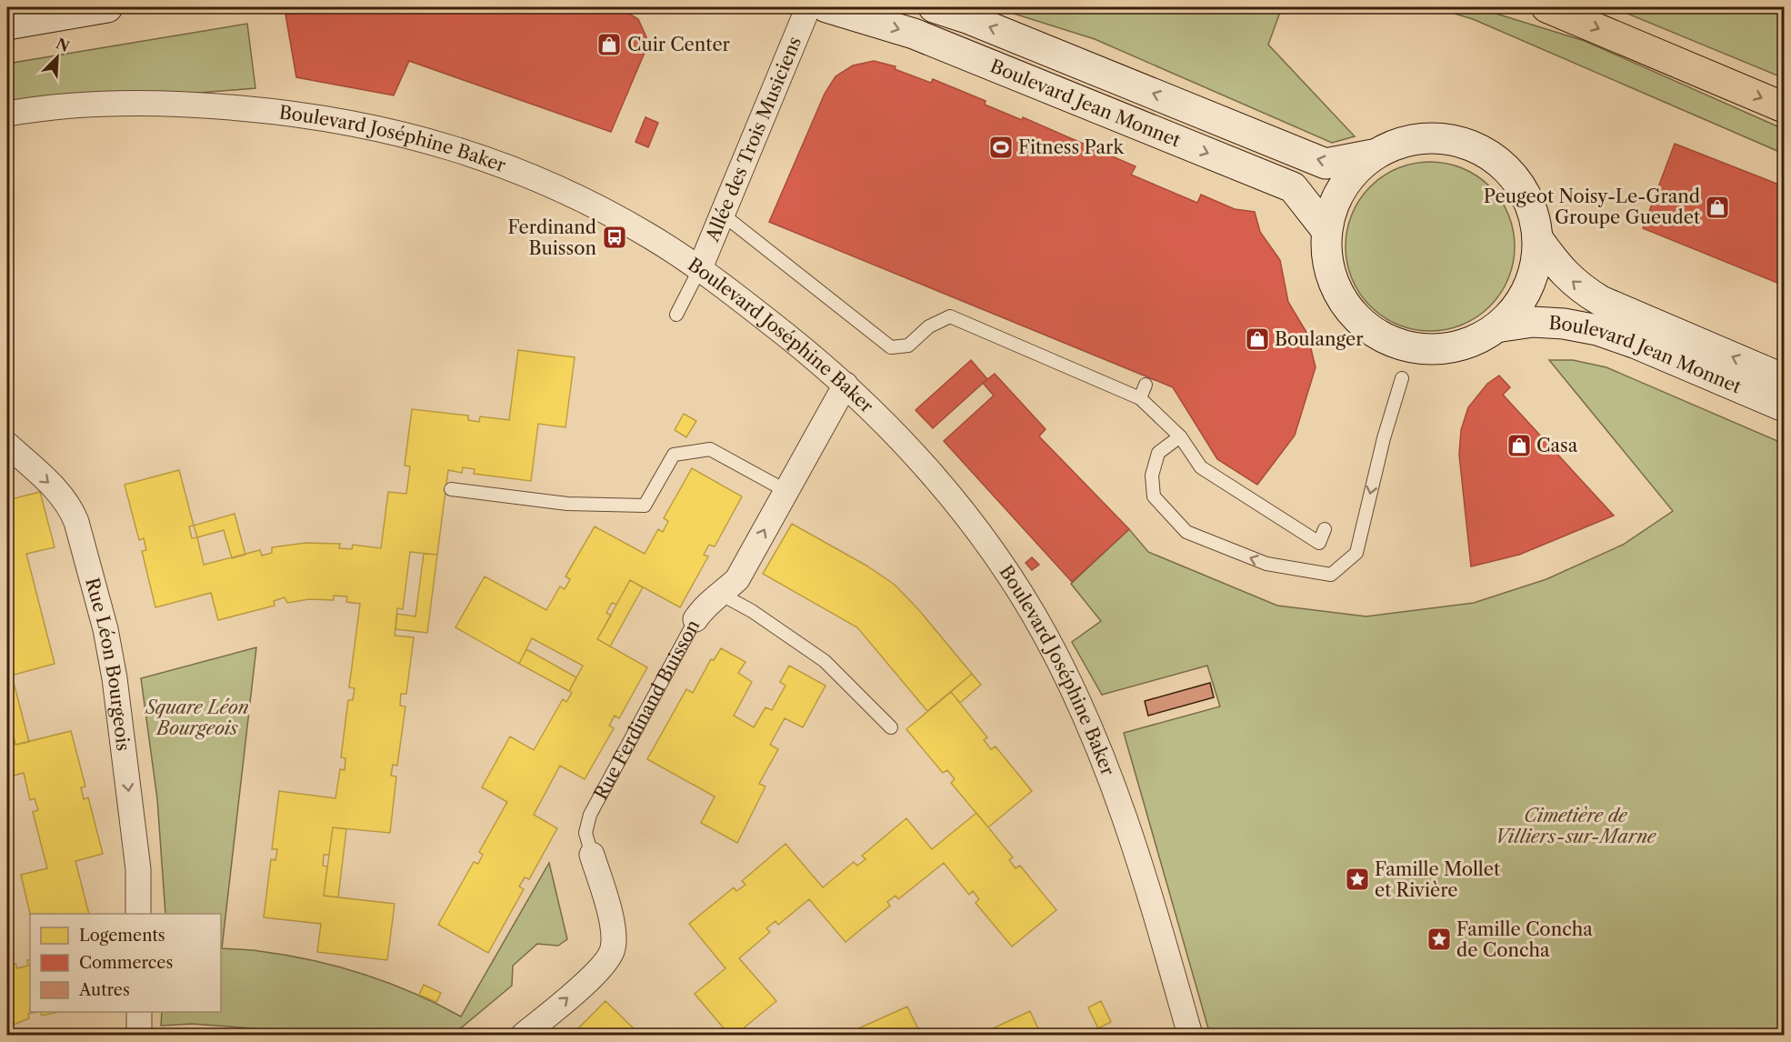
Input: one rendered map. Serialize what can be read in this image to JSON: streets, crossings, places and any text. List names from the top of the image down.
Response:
{
  "streets": {
    "street": [
      "Boulevard Jean Monnet",
      "Allée des Trois Musiciens",
      "Boulevard Joséphine Baker",
      "Rue Léon Bourgeois",
      "Rue Ferdinand Buisson"
    ]
  },
  "crossings": [
    ["Allée des Trois Musiciens", "Boulevard Joséphine Baker"],
    ["Boulevard Joséphine Baker", "Rue Ferdinand Buisson"]
  ],
  "one_way": ["Rue Léon Bourgeois", "Rue Ferdinand Buisson"],
  "parks": ["Square Léon Bourgeois", "Cimetière de Villiers-sur-Marne"],
  "places": {
    "shop": [
      "Cuir Center",
      "Peugeot Noisy-Le-Grand Groupe Gueudet",
      "Boulanger",
      "Casa"
    ],
    "sports": ["Fitness Park"],
    "bus stop": ["Ferdinand Buisson"],
    "place": ["Famille Mollet et Rivière", "Famille Concha de Concha"]
  },
  "legend": ["Logements", "Commerces", "Autres"],
  "north": "top right"
}
